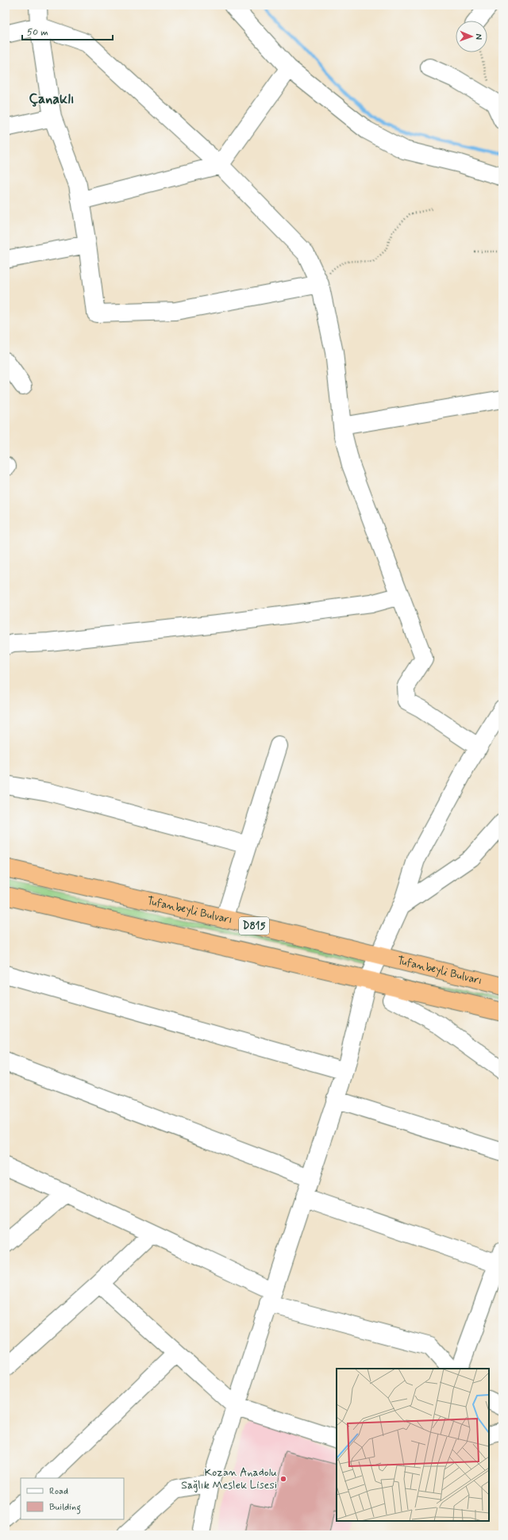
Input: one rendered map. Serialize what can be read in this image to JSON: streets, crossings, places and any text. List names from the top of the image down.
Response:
{
  "streets": {
    "highway": ["Tufanbeyli Bulvarı", "D815"]
  },
  "districts": ["Çanaklı"],
  "places": ["Kozan Anadolu Sağlık Meslek Lisesi"],
  "legend": ["Road", "Building"],
  "scale_bar": "50 m",
  "north": "right"
}
